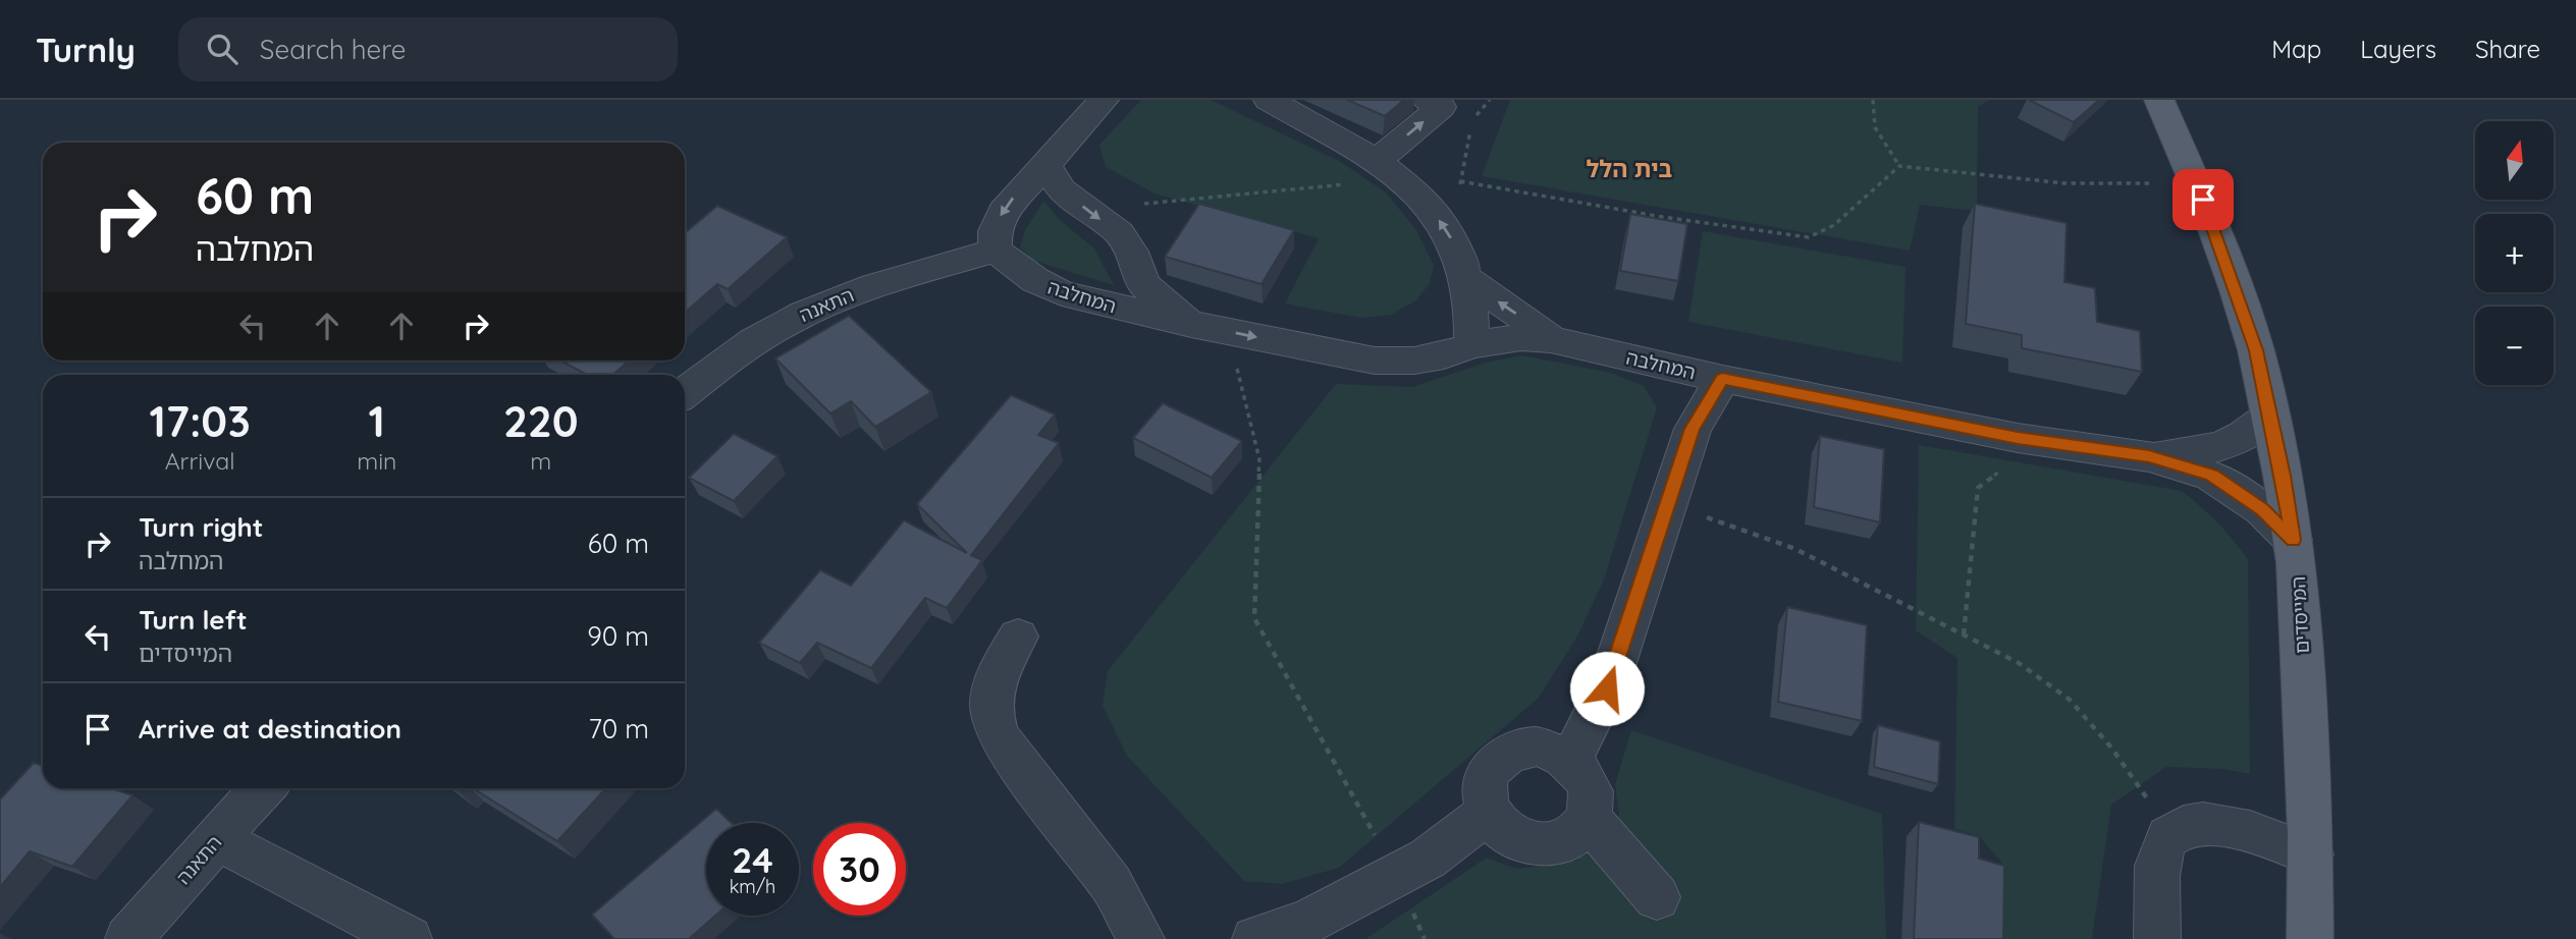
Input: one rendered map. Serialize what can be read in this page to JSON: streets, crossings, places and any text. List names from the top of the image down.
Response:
{
  "streets": {
    "main road": ["המייסדים"],
    "street": ["המחלבה", "התאנה"]
  },
  "crossings": [
    ["המחלבה", "התאנה"],
    ["המחלבה", "המייסדים"]
  ],
  "districts": ["בית הלל"],
  "north": "top",
  "page": {
    "header": "Turnly",
    "search": "Search here",
    "nav": ["Map", "Layers", "Share"],
    "map_buttons": ["+", "−"],
    "turn": ["60 m", "המחלבה"],
    "eta": [
      "17:03",
      "Arrival",
      "1",
      "min",
      "220",
      "m"
    ],
    "list": [
      {
        "name": "Turn right",
        "note": "המחלבה",
        "value": "60 m"
      },
      {
        "name": "Turn left",
        "note": "המייסדים",
        "value": "90 m"
      },
      {
        "name": "Arrive at destination",
        "value": "70 m"
      }
    ],
    "speed": "24 km/h",
    "limit": "30"
  }
}
